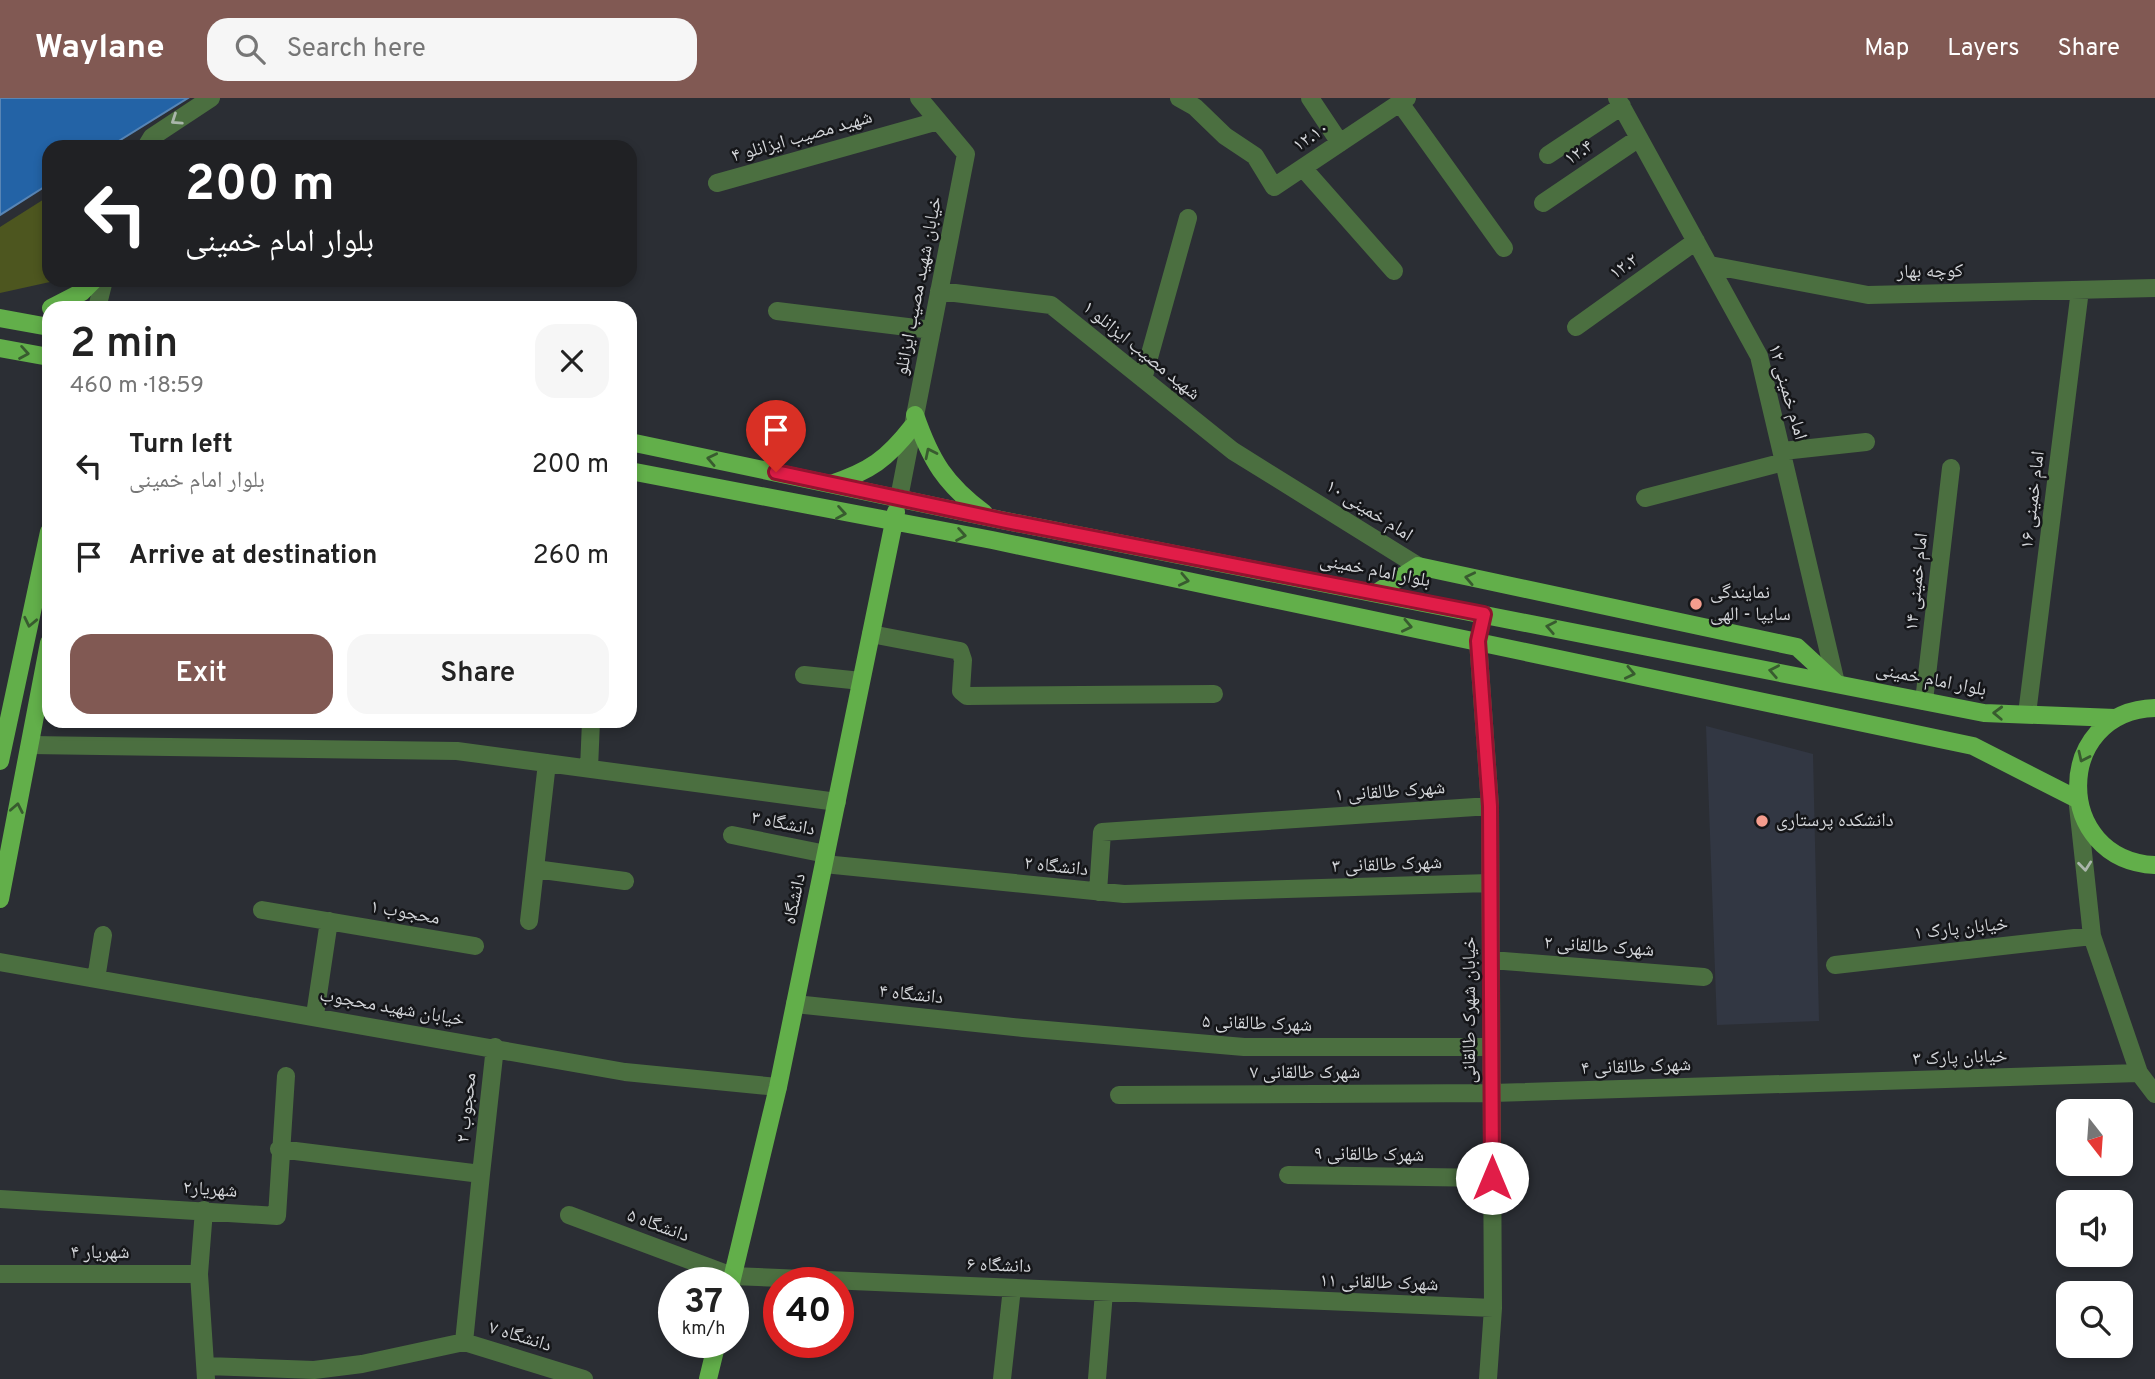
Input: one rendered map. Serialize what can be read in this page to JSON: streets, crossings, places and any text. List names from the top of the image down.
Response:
{
  "streets": {
    "main road": ["بلوار امام خمینی", "دانشگاه"],
    "street": [
      "شهید مصیب ایزانلو ۴",
      "۱۲.۱۰",
      "۱۲.۴",
      "۱۲.۲",
      "کوچه بهار",
      "خیابان شهید مصیب ایزانلو",
      "شهید مصیب ایزانلو ۱",
      "امام خمینی ۱۲",
      "امام خمینی ۱۶",
      "امام خمینی ۱۰",
      "امام خمینی ۱۴",
      "شهرک طالقانی ۱",
      "دانشگاه ۳",
      "شهرک طالقانی ۳",
      "دانشگاه ۲",
      "محجوب ۱",
      "خیابان پارک ۱",
      "شهرک طالقانی ۲",
      "دانشگاه ۴",
      "خیابان شهید محجوب",
      "خیابان شهرک طالقانی",
      "شهرک طالقانی ۵",
      "خیابان پارک ۳",
      "شهرک طالقانی ۴",
      "شهرک طالقانی ۷",
      "محجوب ۲",
      "شهرک طالقانی ۹",
      "شهریار۲",
      "دانشگاه ۵",
      "شهریار ۴",
      "دانشگاه ۶",
      "شهرک طالقانی ۱۱",
      "دانشگاه ۷"
    ]
  },
  "crossings": [
    ["شهید مصیب ایزانلو ۴", "خیابان شهید مصیب ایزانلو"],
    ["۱۲.۴", "امام خمینی ۱۲"],
    ["۱۲.۲", "امام خمینی ۱۲"],
    ["کوچه بهار", "امام خمینی ۱۲"],
    ["کوچه بهار", "امام خمینی ۱۶"],
    ["خیابان شهید مصیب ایزانلو", "شهید مصیب ایزانلو ۱"],
    ["خیابان شهید مصیب ایزانلو", "بلوار امام خمینی"],
    ["خیابان شهید مصیب ایزانلو", "دانشگاه"],
    ["شهید مصیب ایزانلو ۱", "امام خمینی ۱۰"],
    ["امام خمینی ۱۲", "بلوار امام خمینی"],
    ["امام خمینی ۱۶", "بلوار امام خمینی"],
    ["بلوار امام خمینی", "امام خمینی ۱۴"],
    ["بلوار امام خمینی", "دانشگاه"],
    ["شهرک طالقانی ۱", "دانشگاه ۲"],
    ["شهرک طالقانی ۱", "خیابان شهرک طالقانی"],
    ["دانشگاه ۳", "دانشگاه ۲"],
    ["دانشگاه ۳", "دانشگاه"],
    ["شهرک طالقانی ۳", "دانشگاه ۲"],
    ["شهرک طالقانی ۳", "خیابان شهرک طالقانی"],
    ["دانشگاه ۲", "دانشگاه"],
    ["دانشگاه", "دانشگاه ۴"],
    ["دانشگاه", "خیابان شهید محجوب"],
    ["شهرک طالقانی ۲", "خیابان شهرک طالقانی"],
    ["دانشگاه ۴", "شهرک طالقانی ۵"],
    ["خیابان شهید محجوب", "محجوب ۲"],
    ["خیابان شهرک طالقانی", "شهرک طالقانی ۵"],
    ["خیابان شهرک طالقانی", "شهرک طالقانی ۴"],
    ["خیابان شهرک طالقانی", "شهرک طالقانی ۷"],
    ["خیابان شهرک طالقانی", "شهرک طالقانی ۹"],
    ["خیابان شهرک طالقانی", "شهرک طالقانی ۱۱"],
    ["خیابان پارک ۳", "شهرک طالقانی ۴"],
    ["شهرک طالقانی ۴", "شهرک طالقانی ۷"],
    ["محجوب ۲", "دانشگاه ۷"],
    ["دانشگاه ۶", "شهرک طالقانی ۱۱"]
  ],
  "places": ["نمایندگی سایپا - الهی", "دانشکده پرستاری"],
  "north": "bottom",
  "page": {
    "header": "Waylane",
    "search": "Search here",
    "nav": ["Map", "Layers", "Share"],
    "turn": ["200 m", "بلوار امام خمینی"],
    "heading": ["2 min", "460 m · 18:59"],
    "list": [
      {
        "name": "Turn left",
        "note": "بلوار امام خمینی",
        "value": "200 m"
      },
      {
        "name": "Arrive at destination",
        "value": "260 m"
      }
    ],
    "buttons": ["Exit", "Share"],
    "speed": "37 km/h",
    "limit": "40"
  }
}
